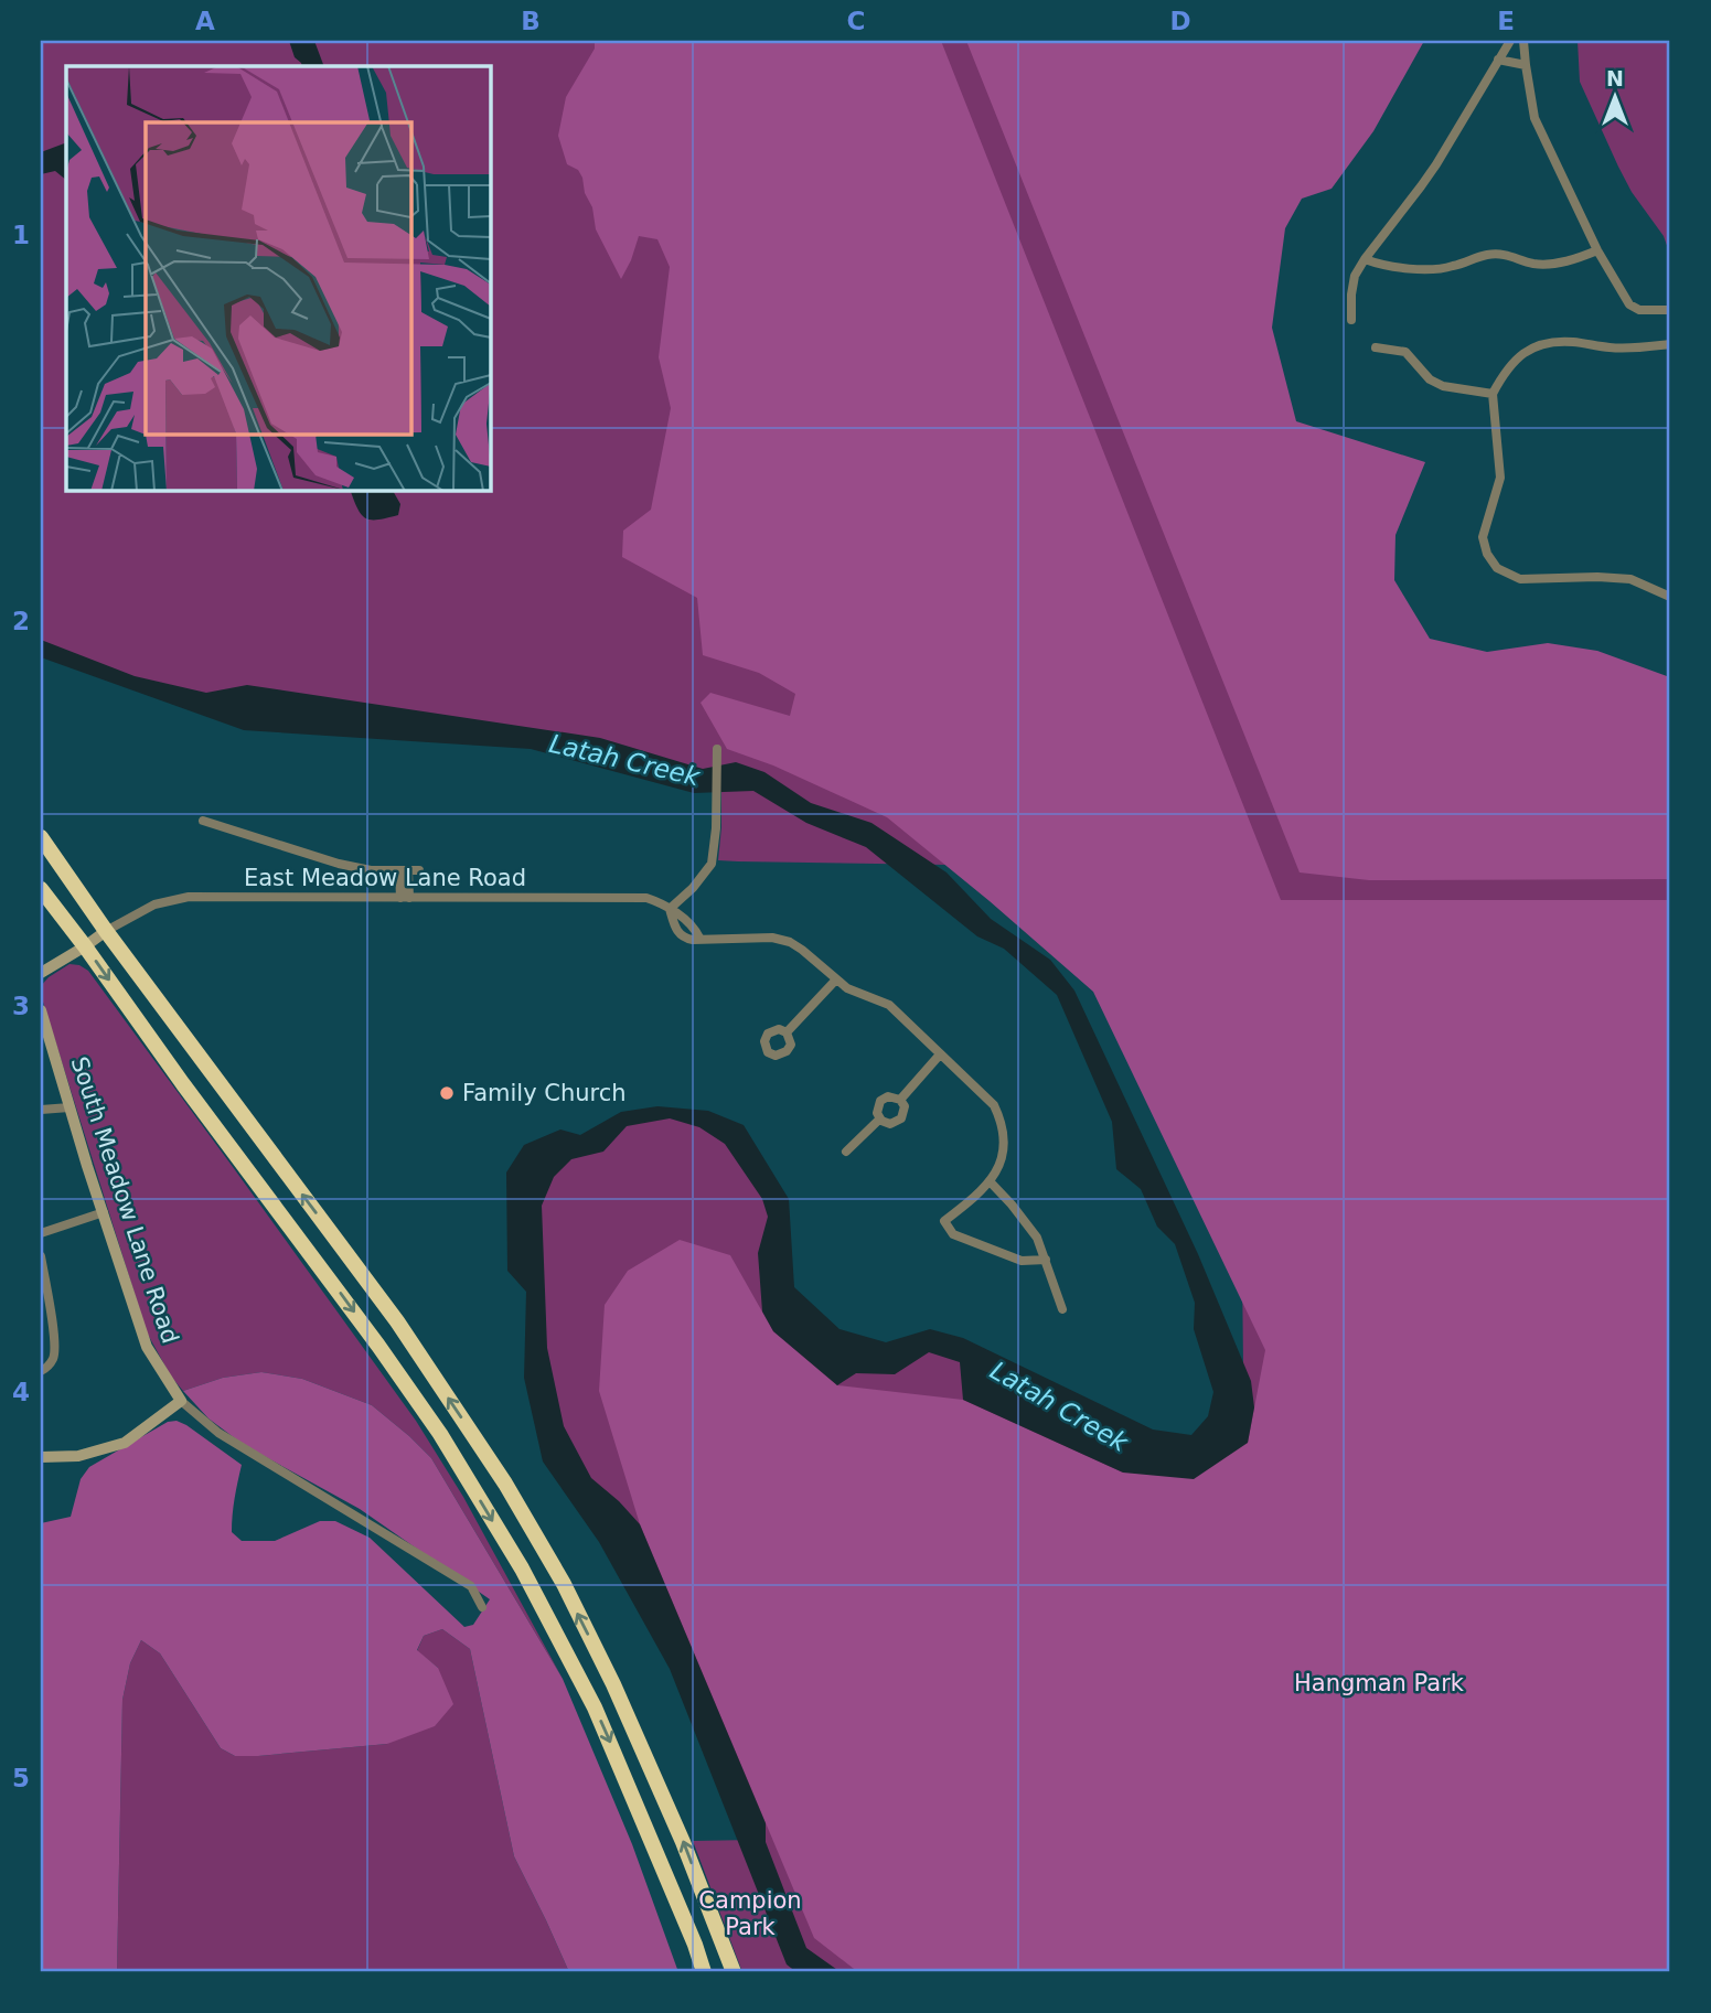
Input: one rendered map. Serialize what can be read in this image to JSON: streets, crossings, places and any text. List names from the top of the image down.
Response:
{
  "streets": {
    "street": ["East Meadow Lane Road", "South Meadow Lane Road"]
  },
  "water": ["Latah Creek"],
  "parks": ["Hangman Park", "Campion Park"],
  "places": ["Family Church"],
  "north": "top",
  "grid": {
    "columns": [
      "A",
      "B",
      "C",
      "D",
      "E"
    ],
    "rows": [
      "1",
      "2",
      "3",
      "4",
      "5"
    ]
  }
}
